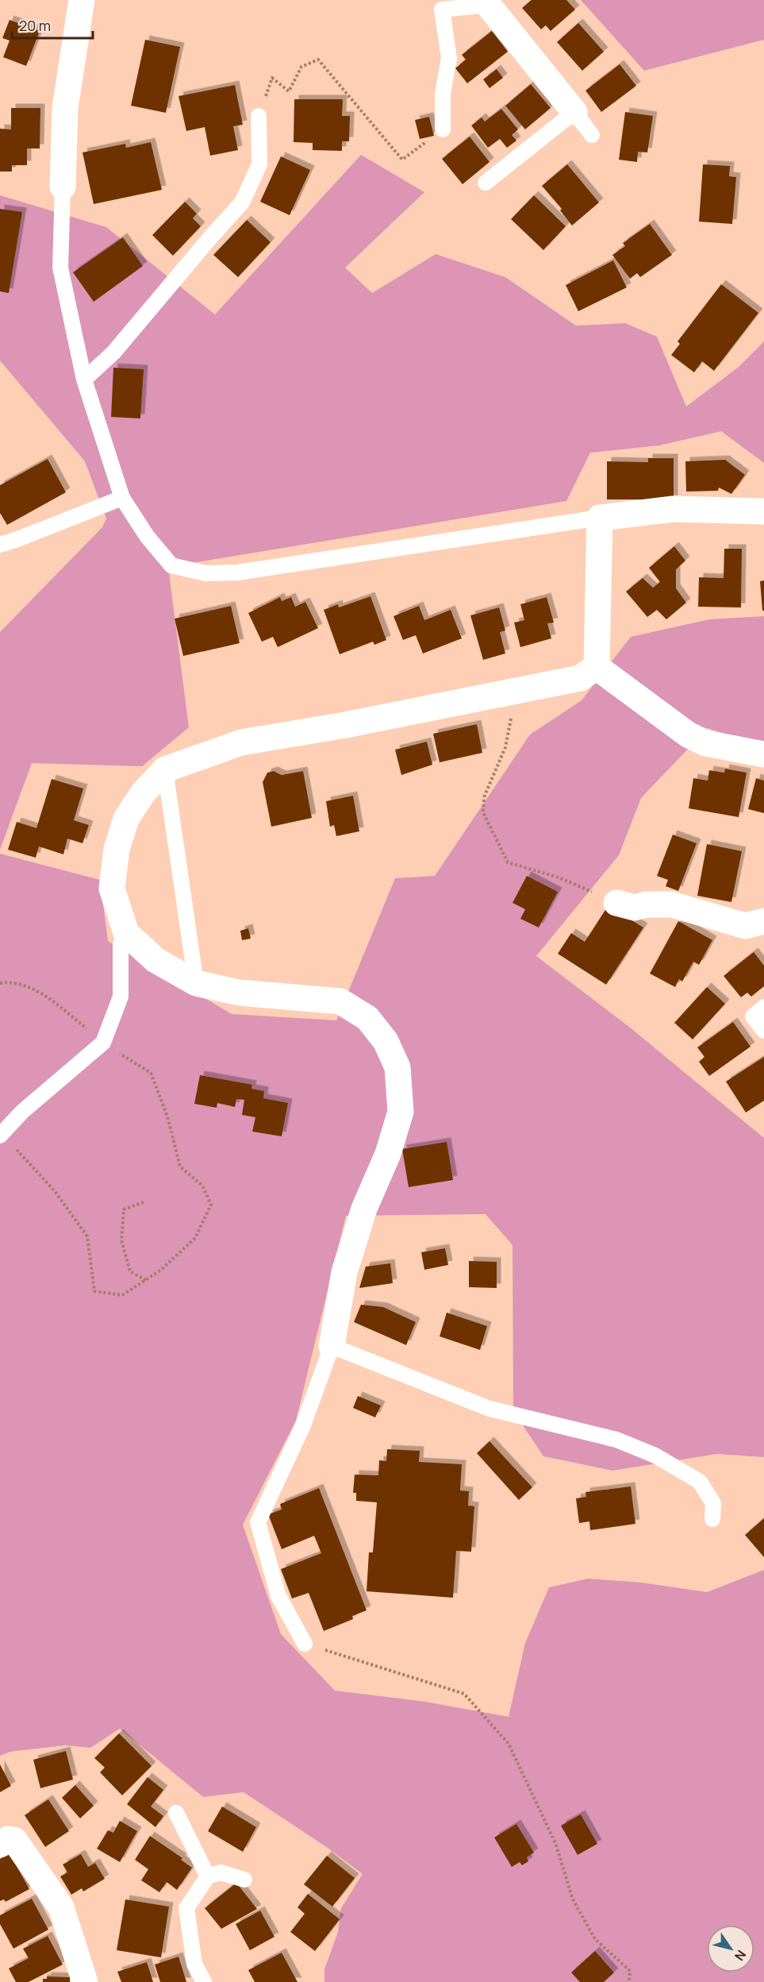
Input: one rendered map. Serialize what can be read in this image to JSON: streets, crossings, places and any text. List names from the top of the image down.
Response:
{
  "scale_bar": "20 m",
  "north": "bottom right"
}
